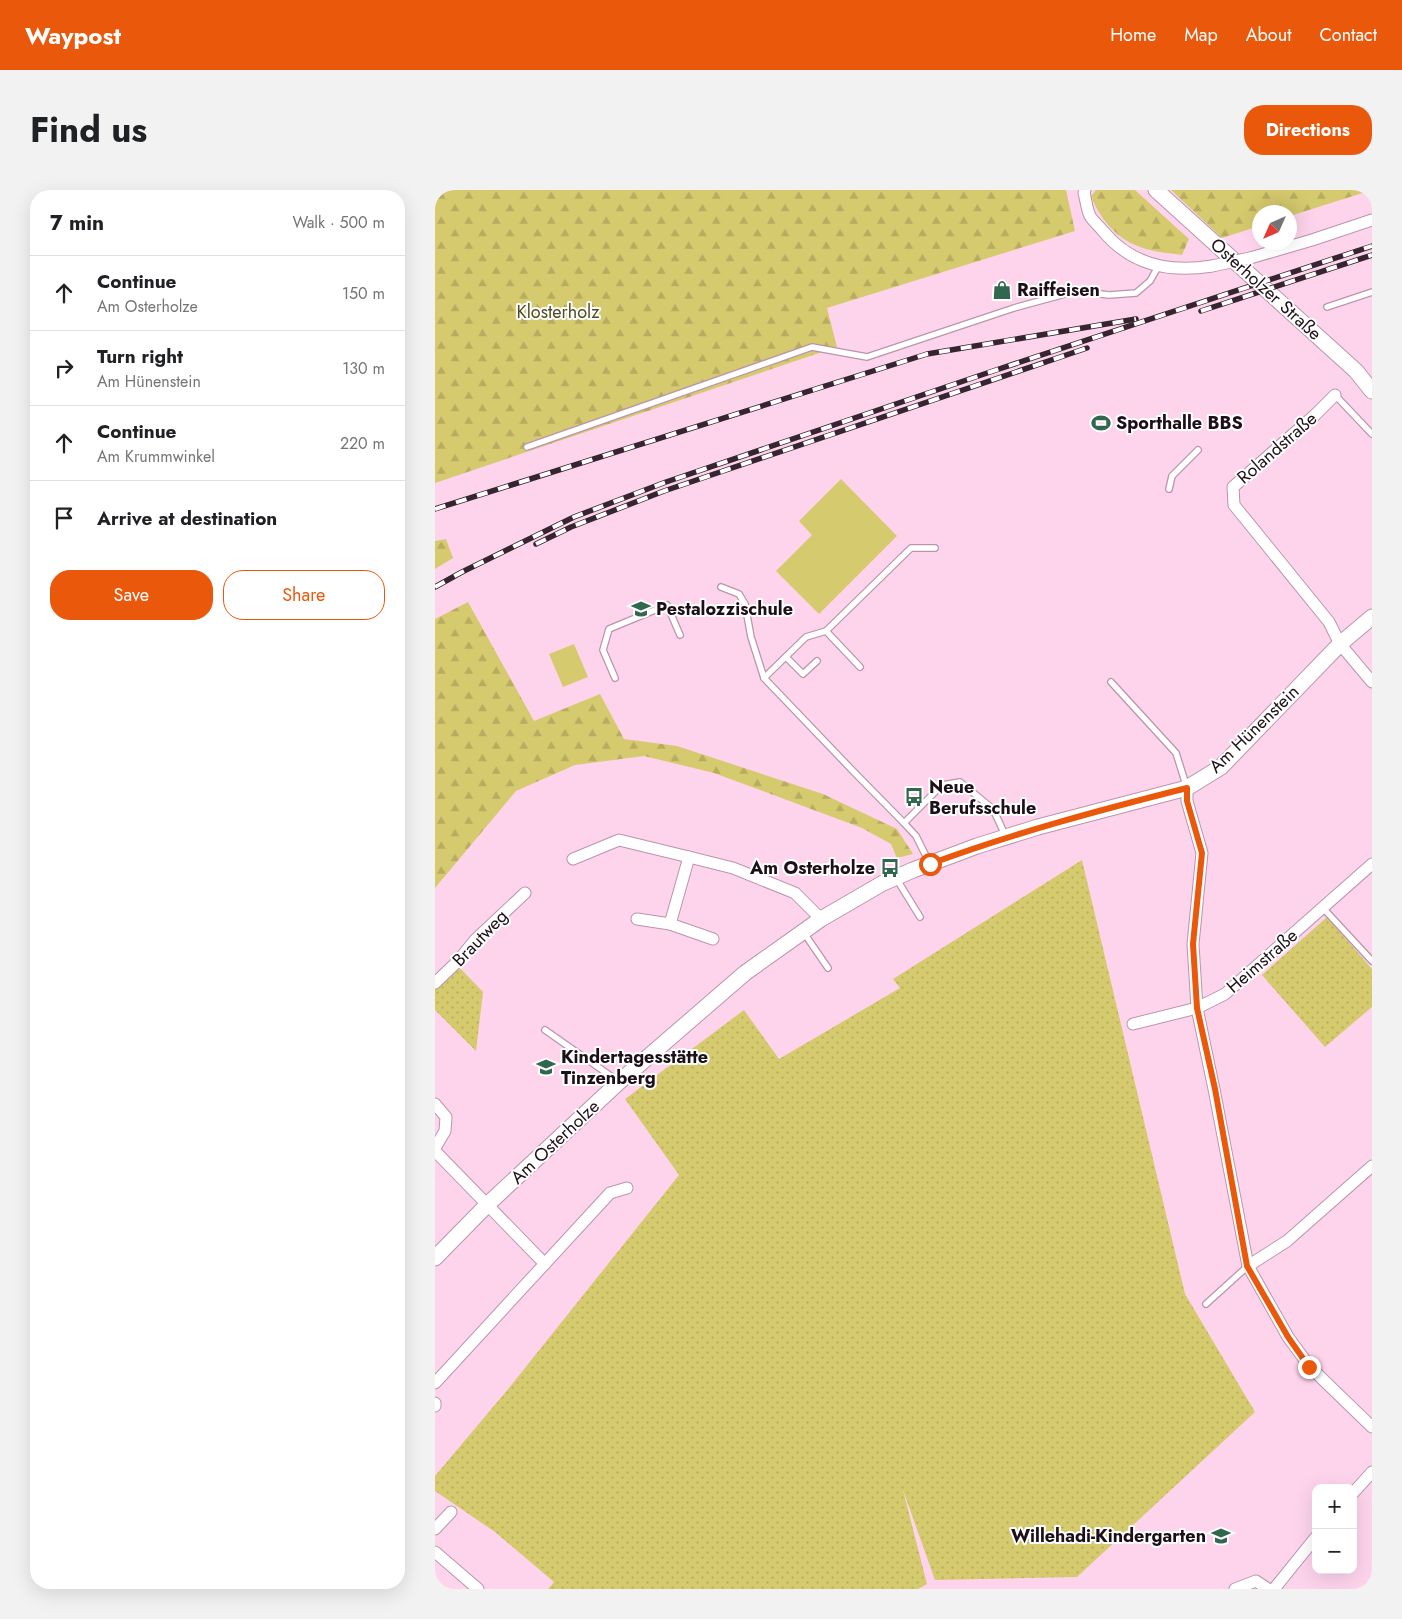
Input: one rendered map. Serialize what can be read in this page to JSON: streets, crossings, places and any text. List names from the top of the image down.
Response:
{
  "streets": {
    "street": [
      "Osterholzer Straße",
      "Rolandstraße",
      "Am Hünenstein",
      "Brautweg",
      "Heimstraße",
      "Am Osterholze"
    ]
  },
  "crossings": [
    ["Rolandstraße", "Am Hünenstein"],
    ["Am Hünenstein", "Am Osterholze"]
  ],
  "parks": ["Klosterholz"],
  "places": {
    "shop": ["Raiffeisen"],
    "sports": ["Sporthalle BBS"],
    "school or university": ["Pestalozzischule", "Kindertagesstätte Tinzenberg", "Willehadi-Kindergarten"],
    "bus stop": ["Neue Berufsschule", "Am Osterholze"]
  },
  "north": "bottom left",
  "page": {
    "header": "Waypost",
    "nav": [
      "Home",
      "Map",
      "About",
      "Contact"
    ],
    "title": "Find us",
    "buttons": [
      "Directions",
      ["Save", "Share"]
    ],
    "heading": ["7 min", "Walk · 500 m"],
    "list": [
      ["Continue", "Am Osterholze", "150 m"],
      ["Turn right", "Am Hünenstein", "130 m"],
      ["Continue", "Am Krummwinkel", "220 m"],
      "Arrive at destination"
    ],
    "map_buttons": ["+", "−"]
  }
}
